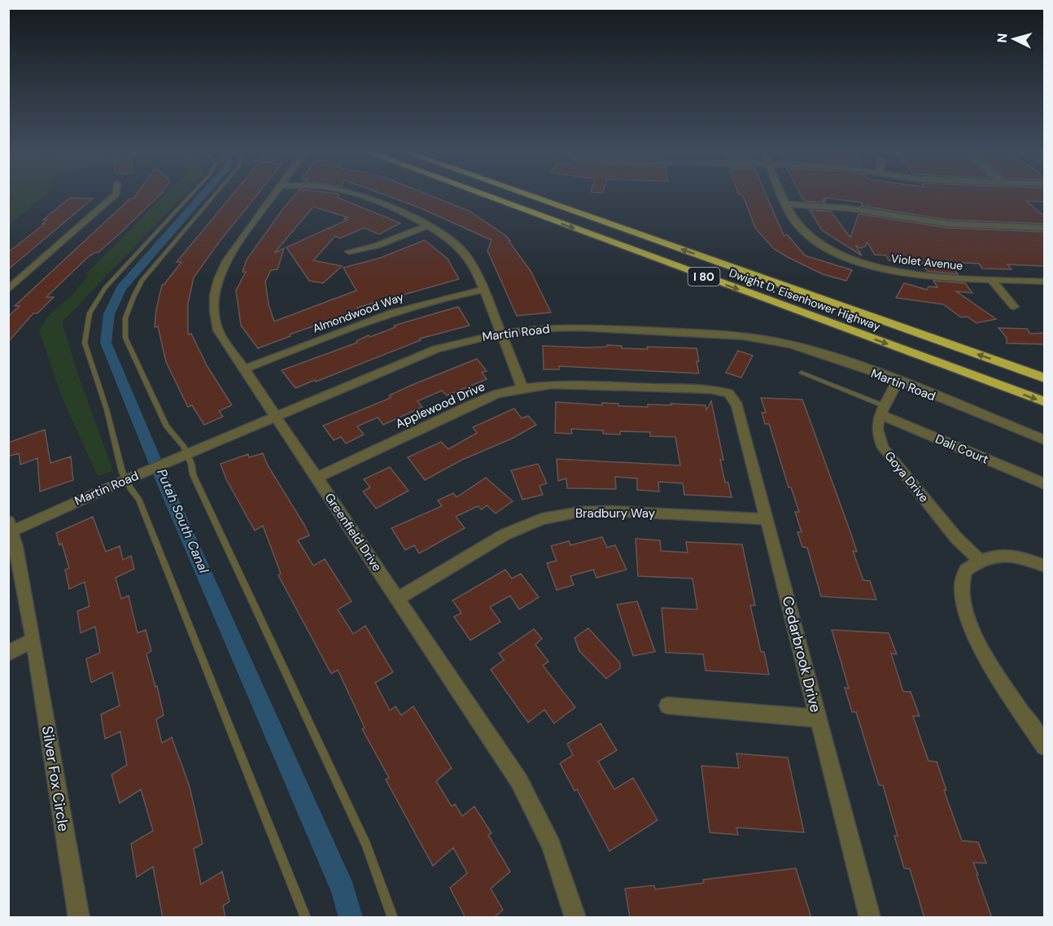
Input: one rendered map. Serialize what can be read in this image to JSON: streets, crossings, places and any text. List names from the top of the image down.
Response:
{
  "streets": {
    "highway": ["I 80", "Dwight D. Eisenhower Highway"],
    "street": [
      "Violet Avenue",
      "Almondwood Way",
      "Martin Road",
      "Applewood Drive",
      "Dali Court",
      "Goya Drive",
      "Bradbury Way",
      "Greenfield Drive",
      "Cedarbrook Drive",
      "Silver Fox Circle"
    ]
  },
  "crossings": [
    ["Almondwood Way", "Greenfield Drive"],
    ["Martin Road", "Goya Drive"],
    ["Martin Road", "Greenfield Drive"],
    ["Martin Road", "Silver Fox Circle"],
    ["Applewood Drive", "Greenfield Drive"],
    ["Applewood Drive", "Cedarbrook Drive"],
    ["Dali Court", "Goya Drive"],
    ["Bradbury Way", "Greenfield Drive"],
    ["Bradbury Way", "Cedarbrook Drive"]
  ],
  "water": ["Putah South Canal"],
  "north": "left"
}
